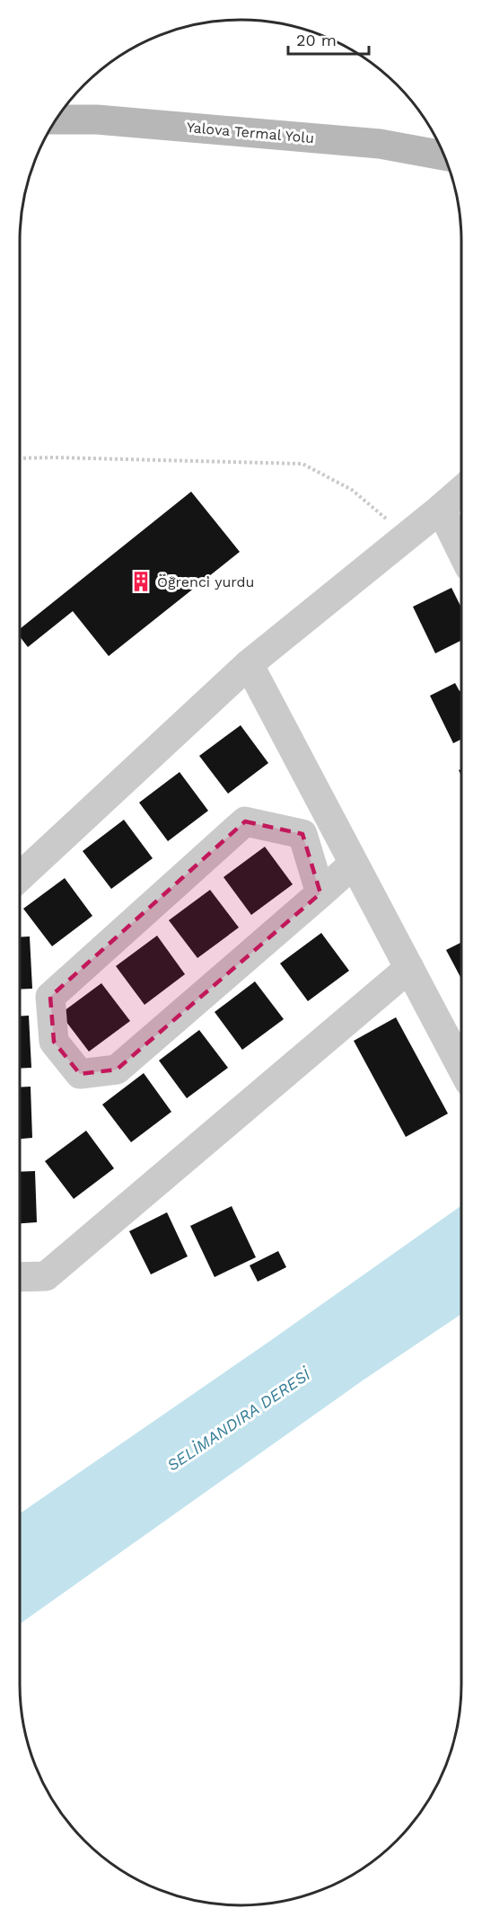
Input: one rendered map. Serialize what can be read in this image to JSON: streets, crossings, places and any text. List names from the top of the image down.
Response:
{
  "streets": {
    "main road": ["Yalova Termal Yolu"]
  },
  "water": ["SELİMANDIRA DERESİ"],
  "places": {
    "building": ["Öğrenci yurdu"]
  },
  "scale_bar": "20 m"
}
